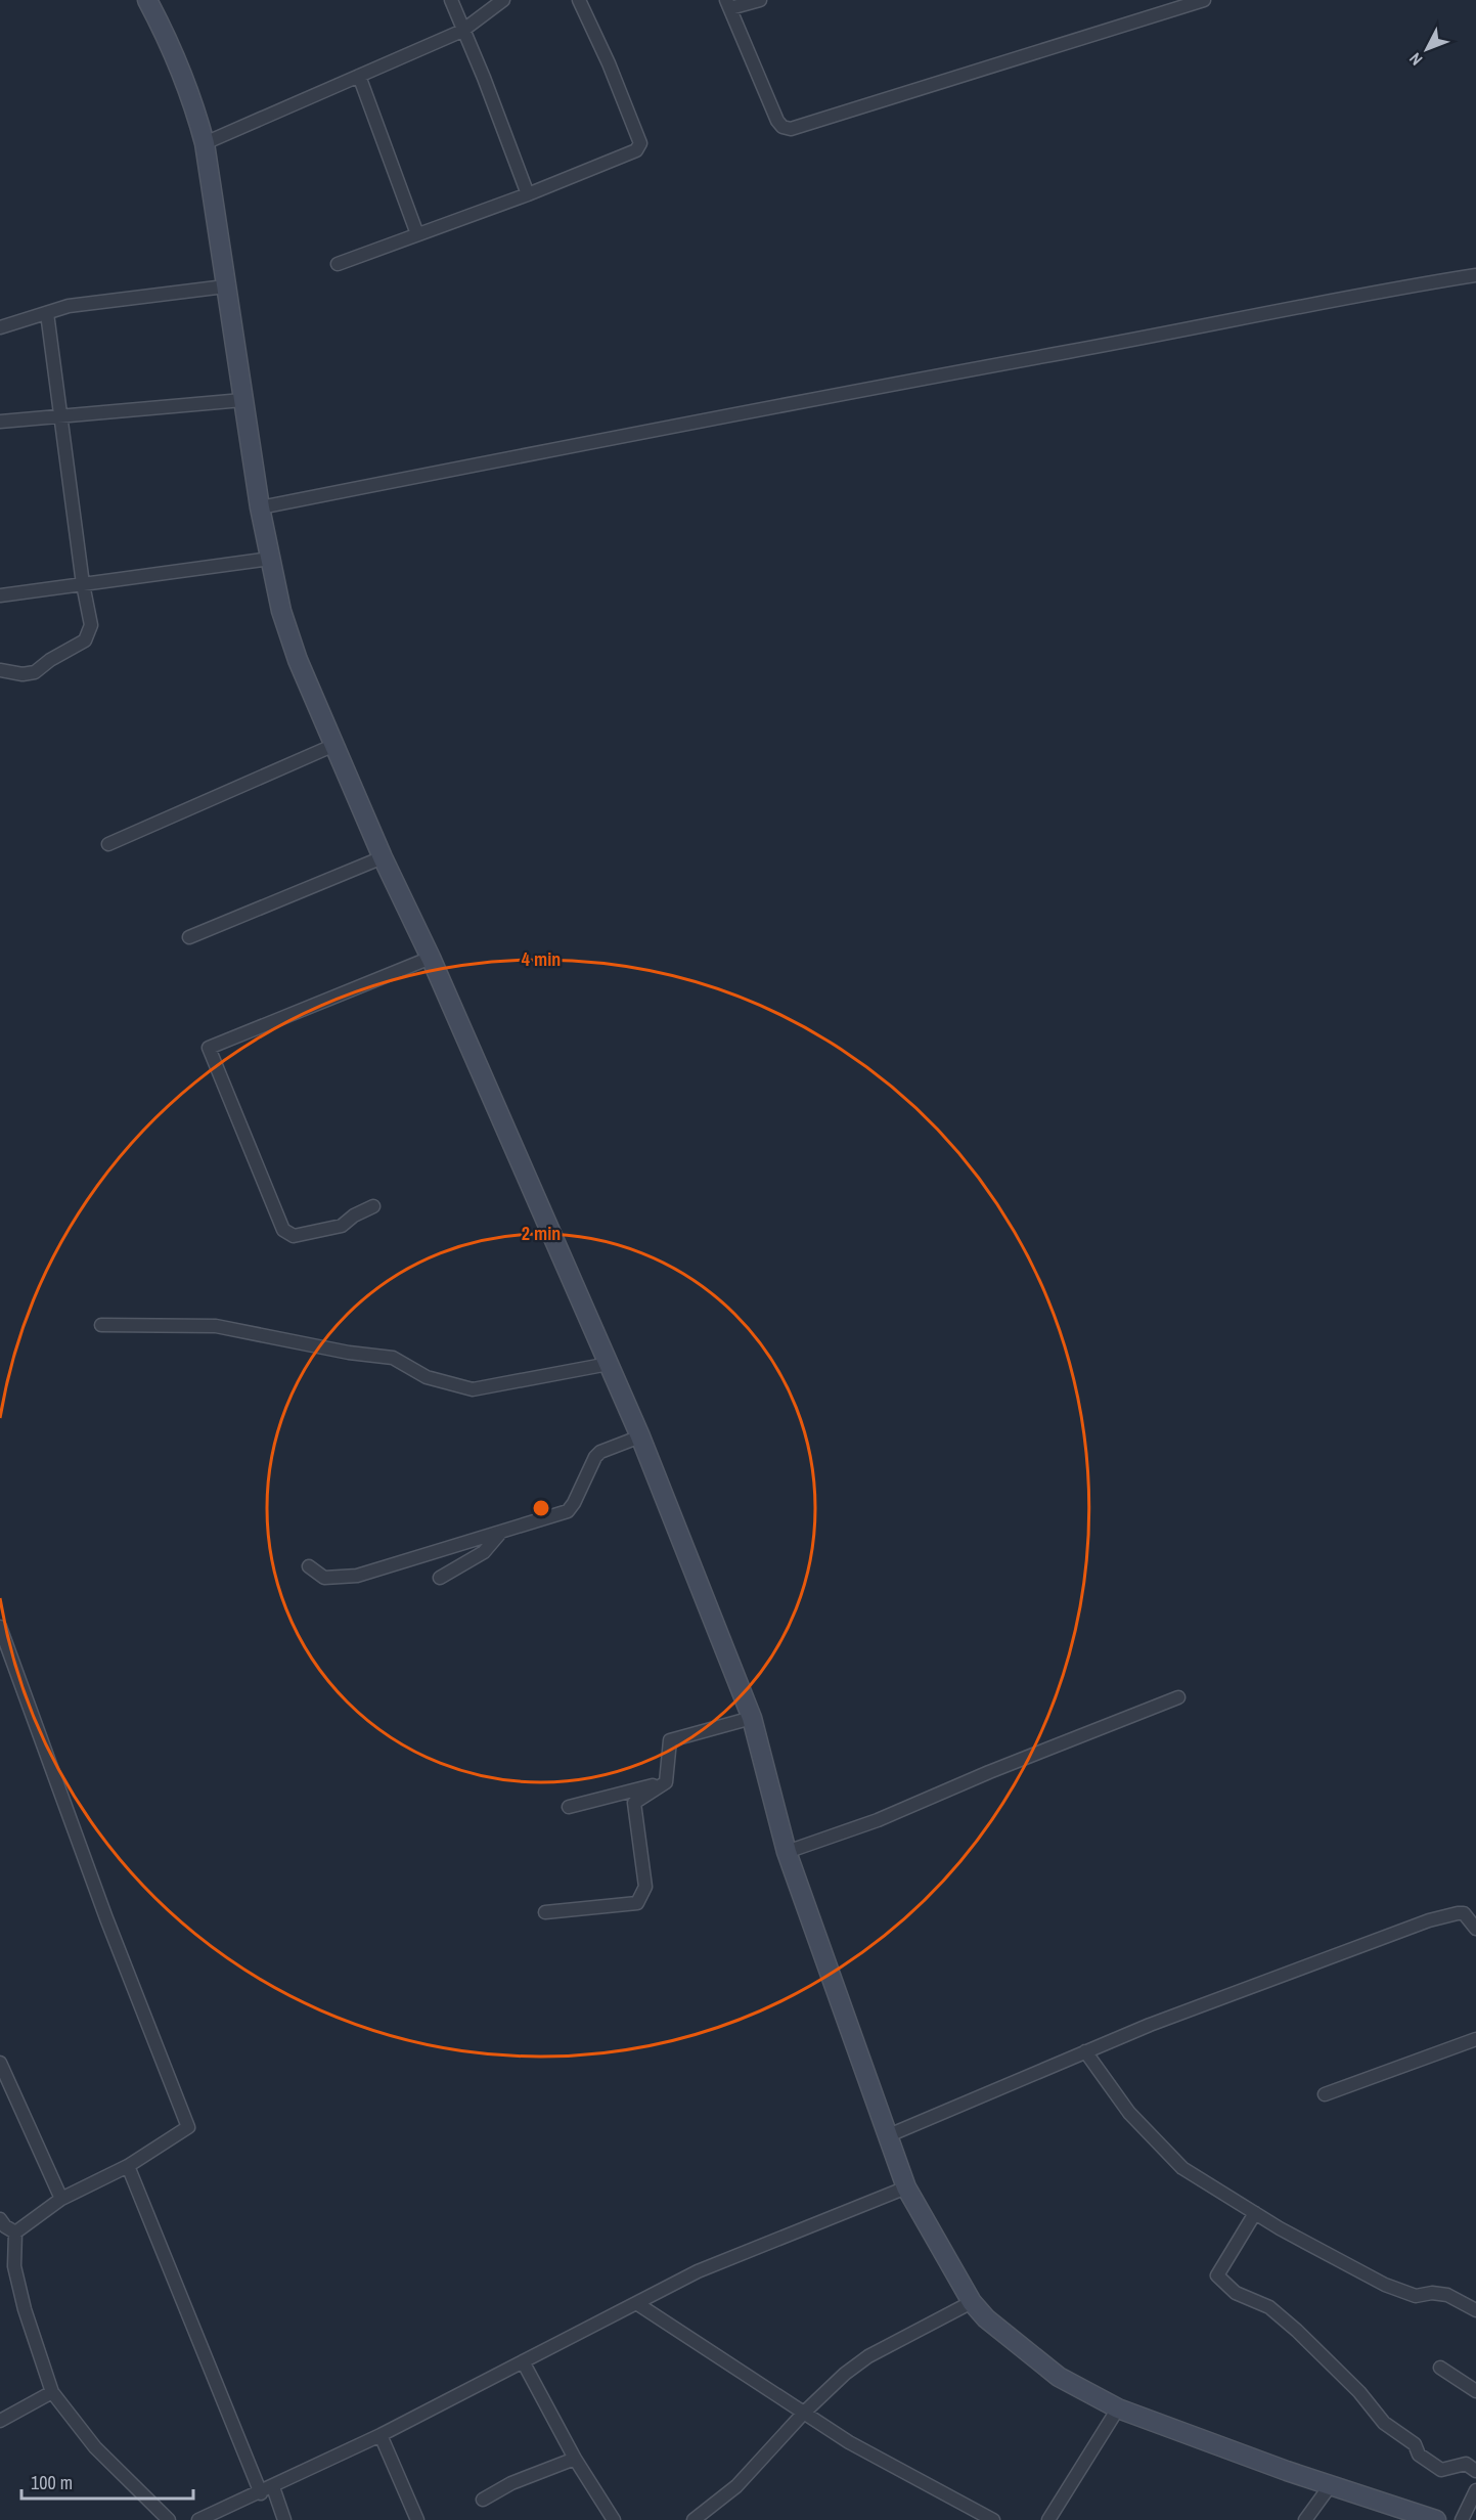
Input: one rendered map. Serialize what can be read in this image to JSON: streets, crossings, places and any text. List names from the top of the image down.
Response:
{
  "scale_bar": "100 m",
  "north": "bottom left",
  "rings": ["4 min", "2 min"]
}
